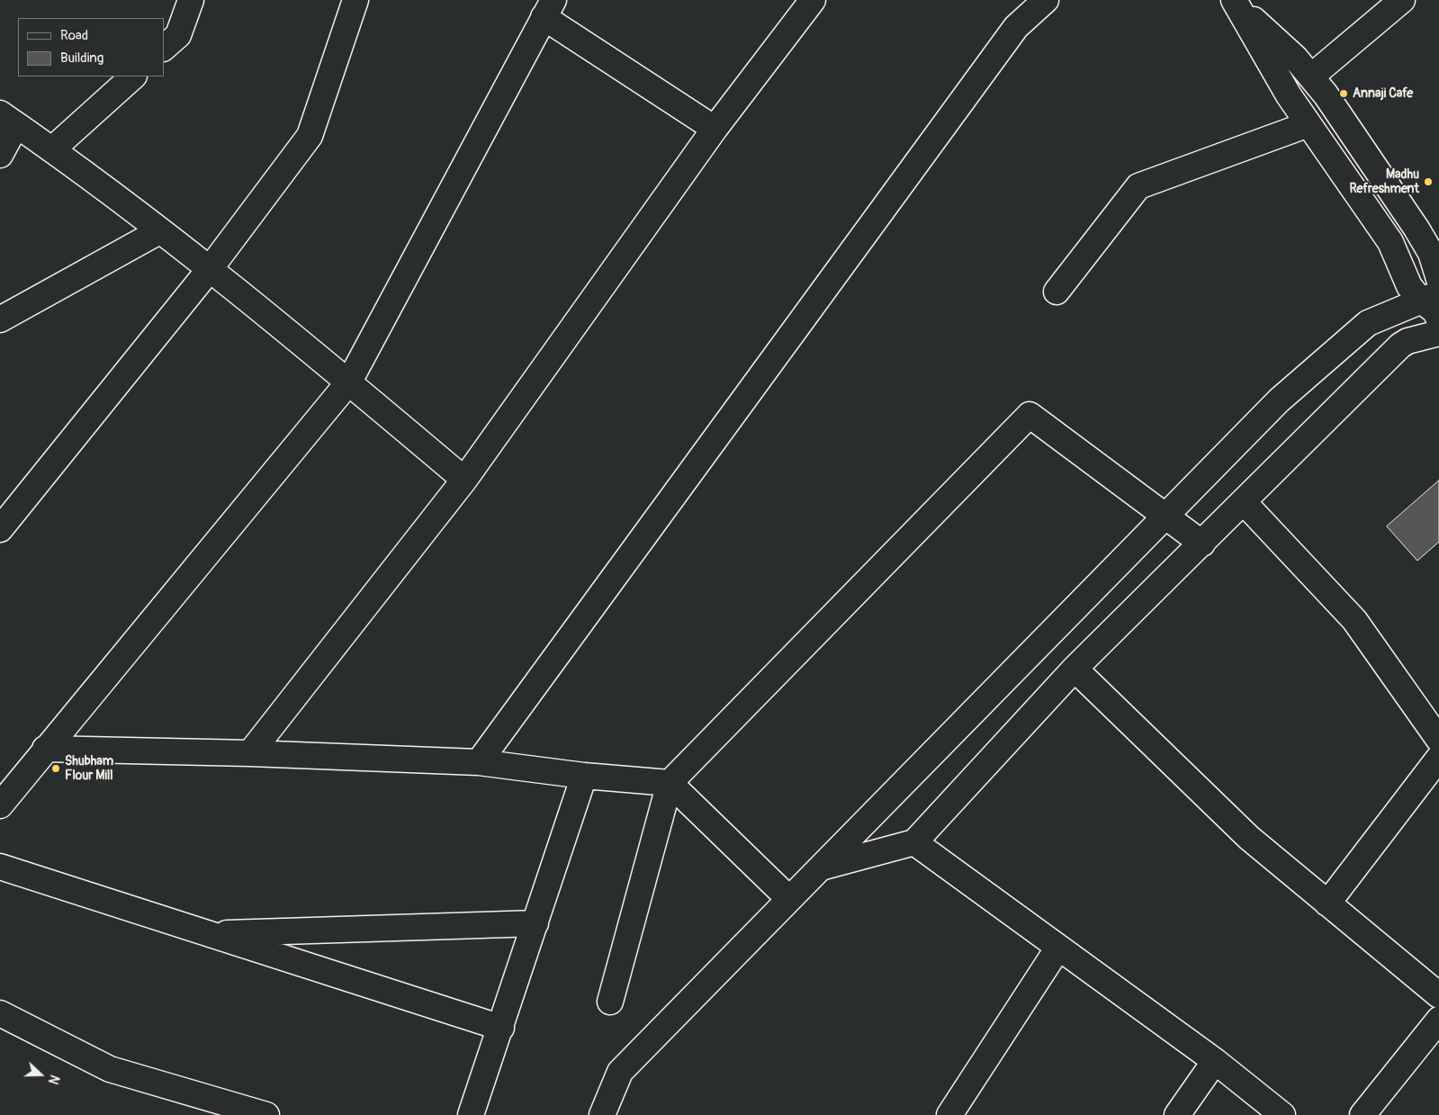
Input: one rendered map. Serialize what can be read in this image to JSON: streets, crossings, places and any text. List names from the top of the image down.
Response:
{
  "places": ["Annaji Cafe", "Madhu Refreshment", "Shubham Flour Mill"],
  "legend": ["Road", "Building"],
  "north": "right"
}
